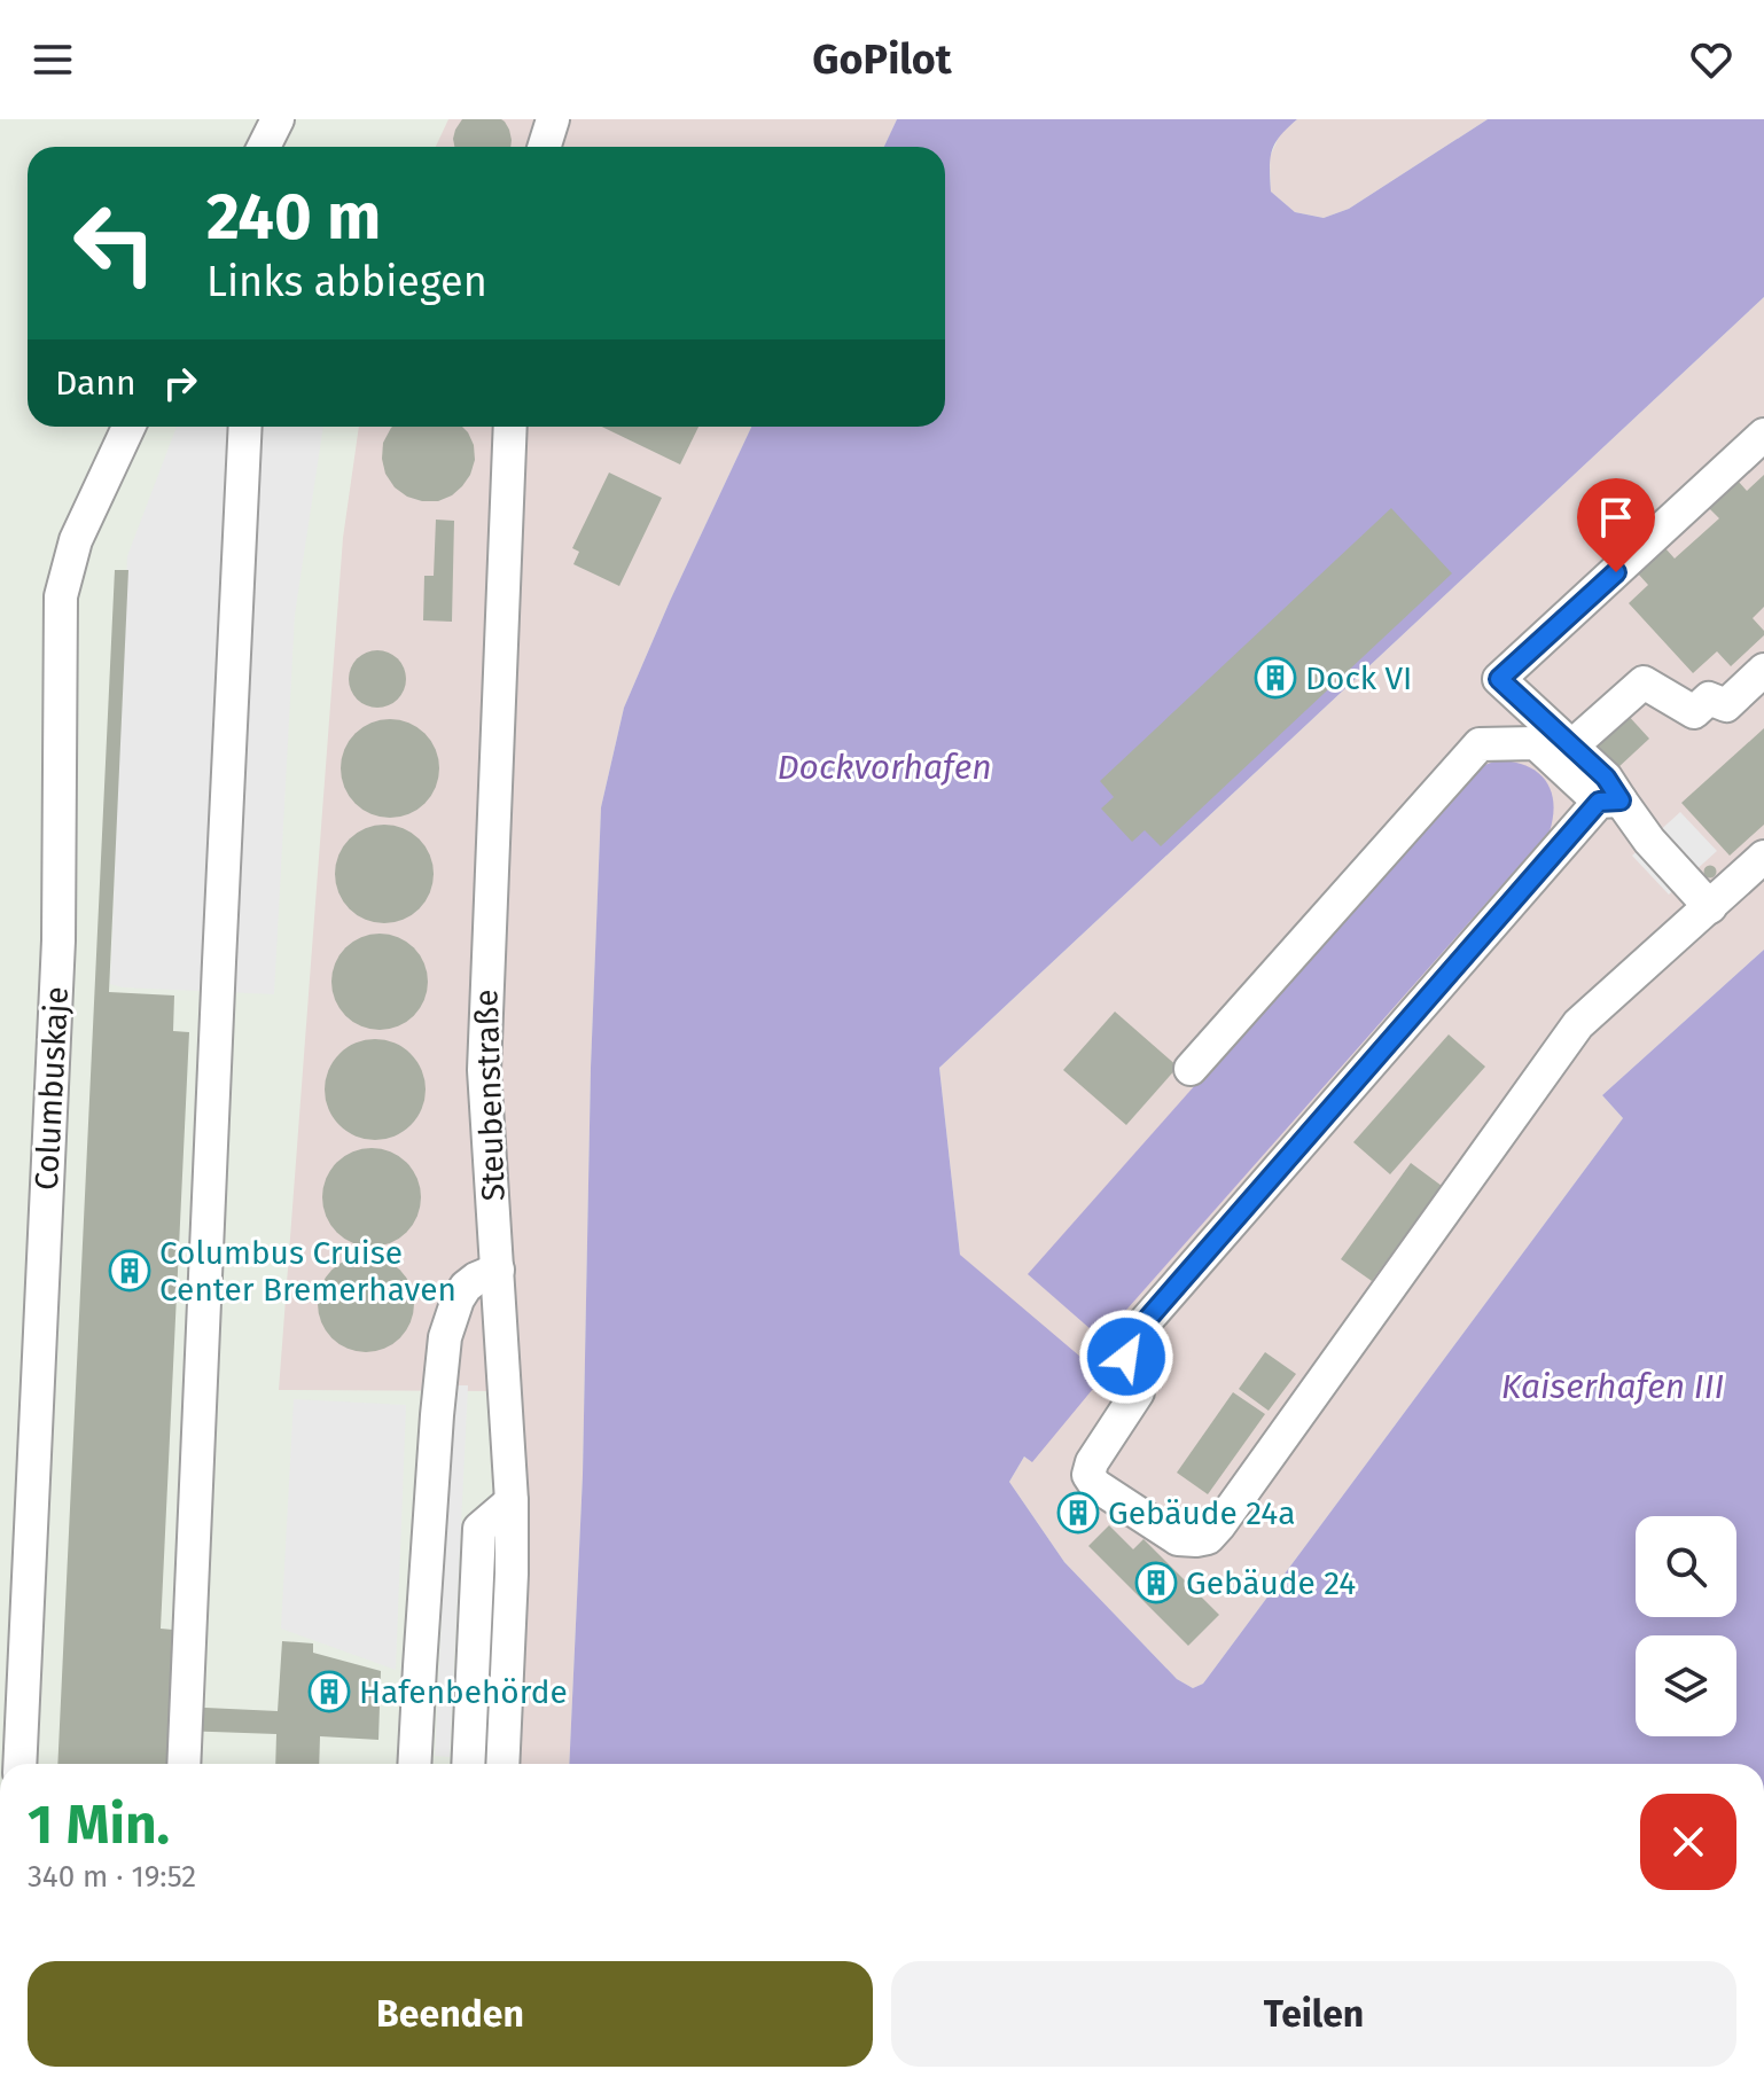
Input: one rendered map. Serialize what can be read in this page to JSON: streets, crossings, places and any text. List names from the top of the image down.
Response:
{
  "streets": {
    "street": ["Columbuskaje", "Steubenstraße"]
  },
  "water": ["Dockvorhafen", "Kaiserhafen III"],
  "places": {
    "building": [
      "Dock VI",
      "Columbus Cruise Center Bremerhaven",
      "Gebäude 24a",
      "Gebäude 24",
      "Hafenbehörde"
    ]
  },
  "page": {
    "header": "GoPilot",
    "turn": ["240 m", "Links abbiegen"],
    "then": "Dann",
    "heading": ["1 Min.", "340 m · 19:52"],
    "buttons": ["Beenden", "Teilen"]
  }
}
